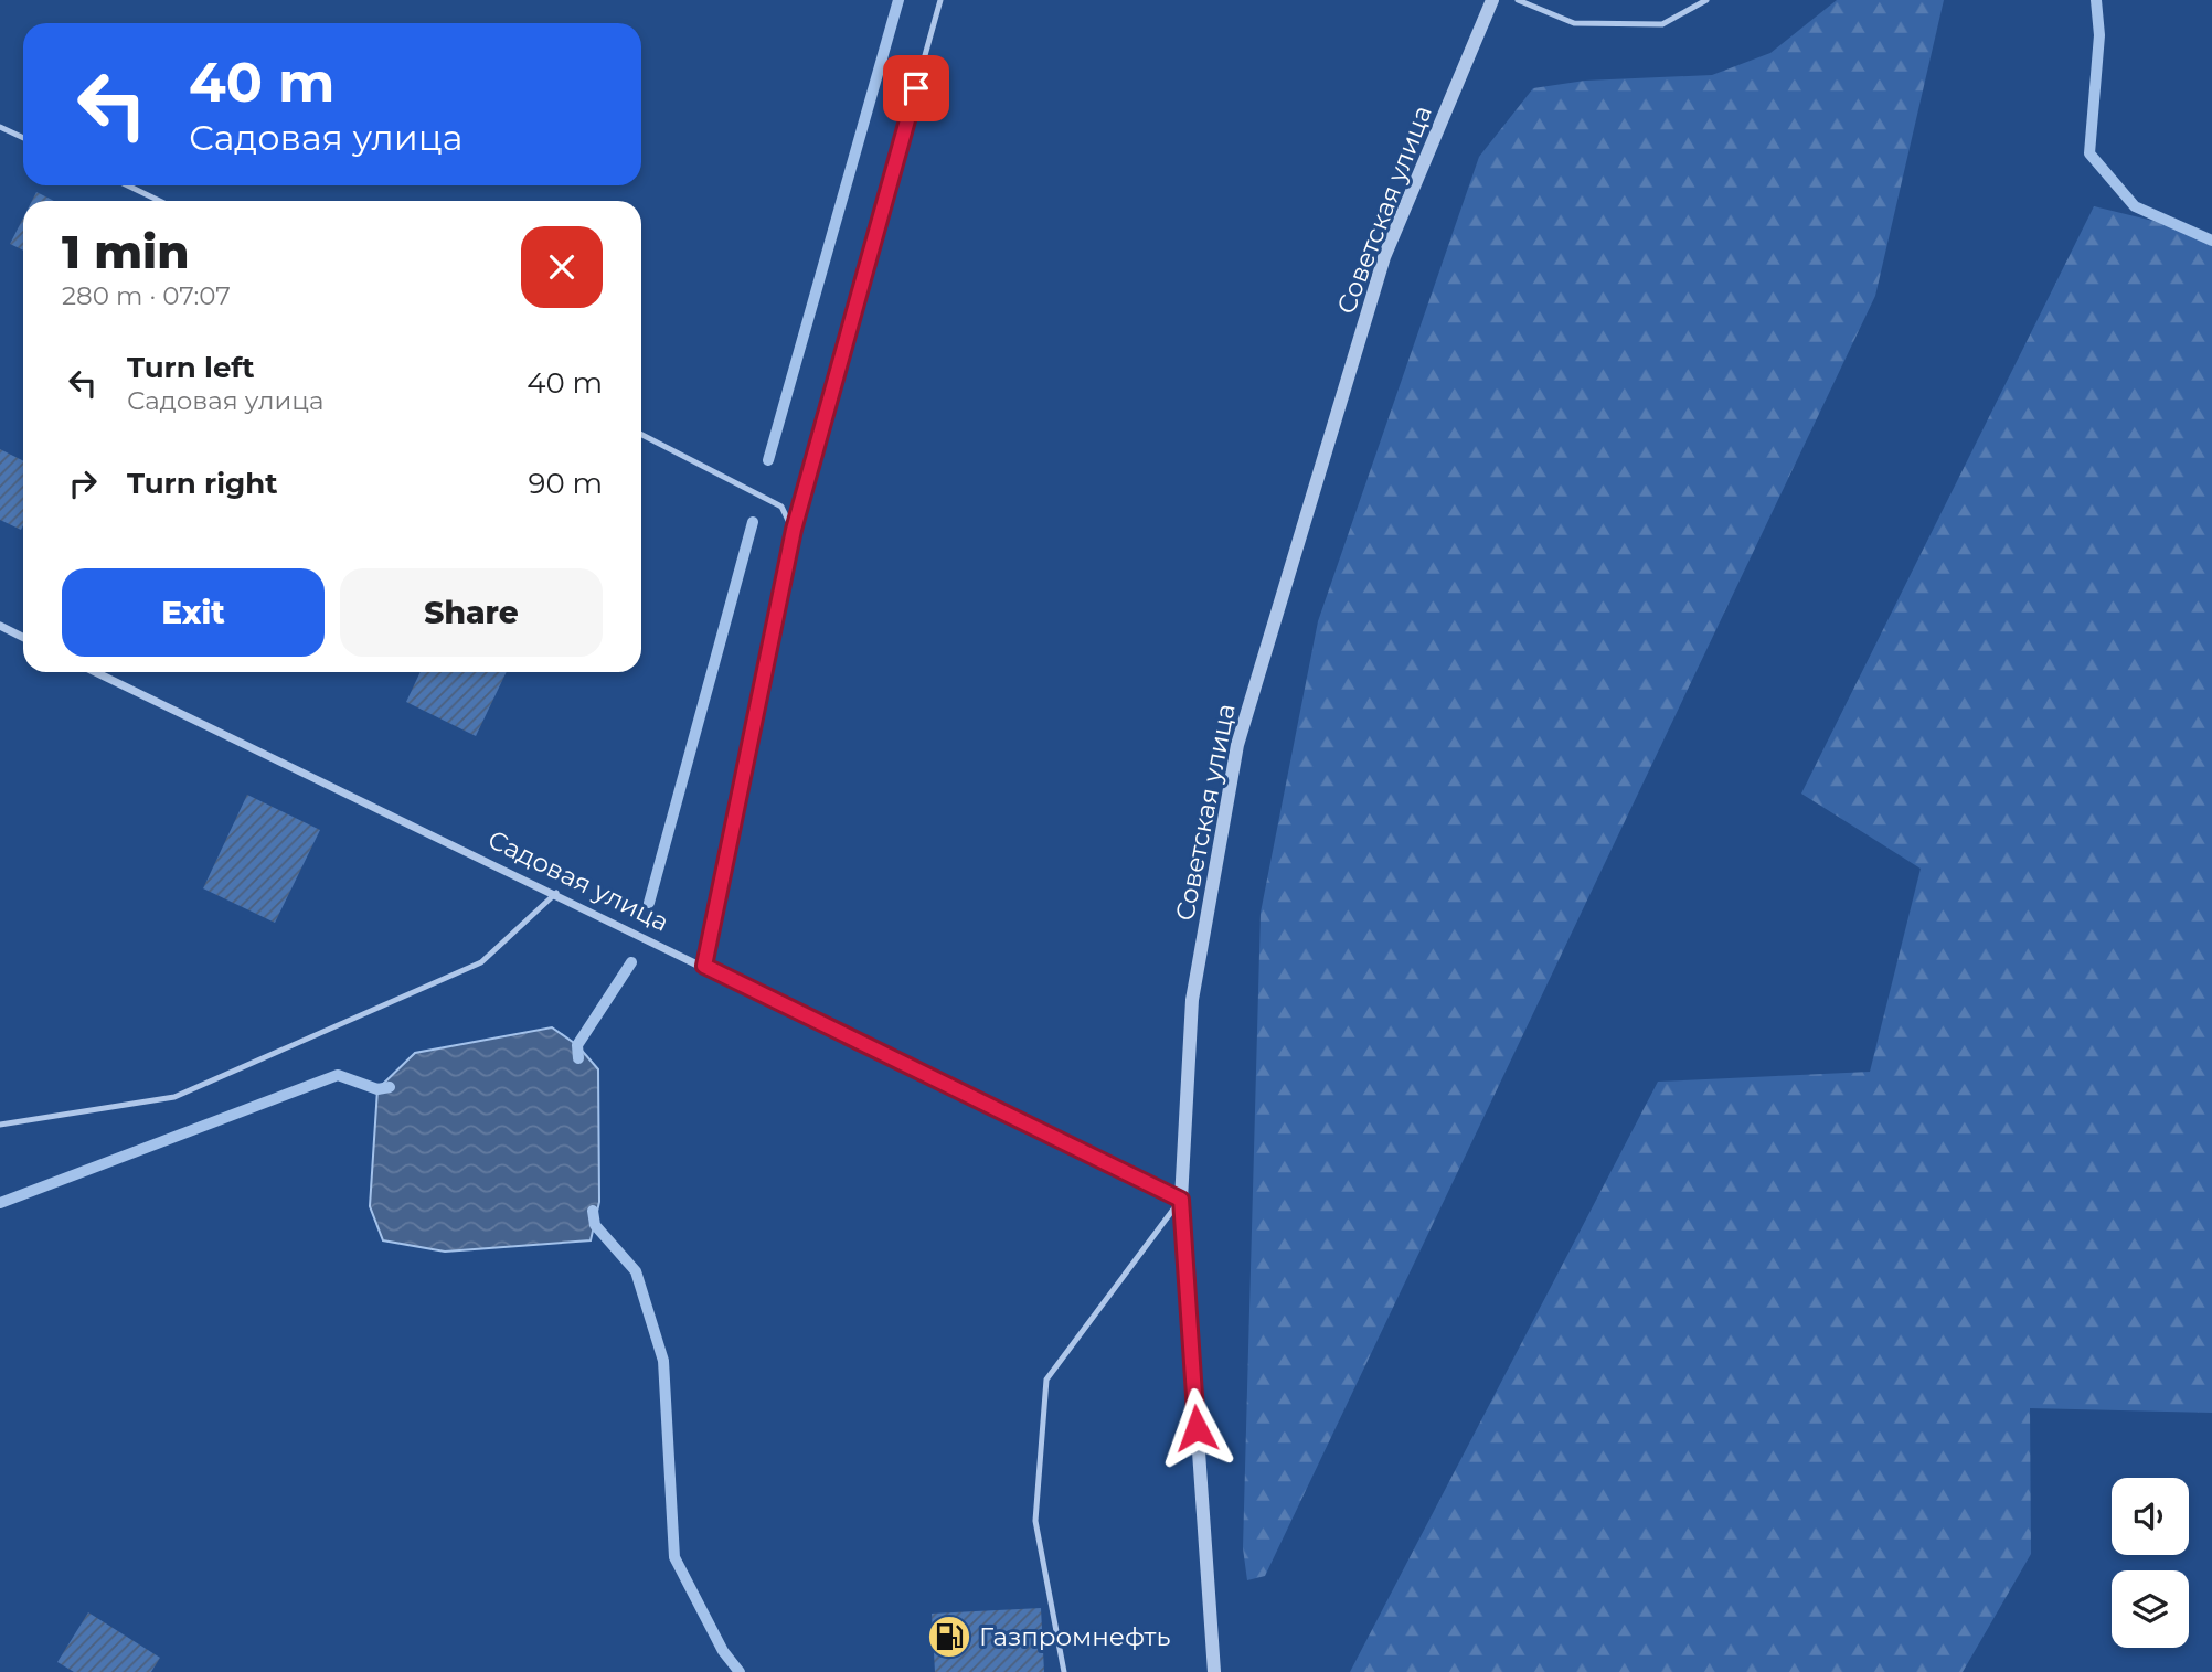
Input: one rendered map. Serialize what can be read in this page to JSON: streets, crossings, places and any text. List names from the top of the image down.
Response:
{
  "streets": {
    "street": ["Советская улица", "Садовая улица"]
  },
  "crossings": [
    ["Советская улица", "Садовая улица"]
  ],
  "places": {
    "fuel station": ["Газпромнефть"]
  },
  "page": {
    "turn": ["40 m", "Садовая улица"],
    "heading": ["1 min", "280 m · 07:07"],
    "list": [
      {
        "name": "Turn left",
        "note": "Садовая улица",
        "value": "40 m"
      },
      {
        "name": "Turn right",
        "value": "90 m"
      }
    ],
    "buttons": ["Exit", "Share"]
  }
}
